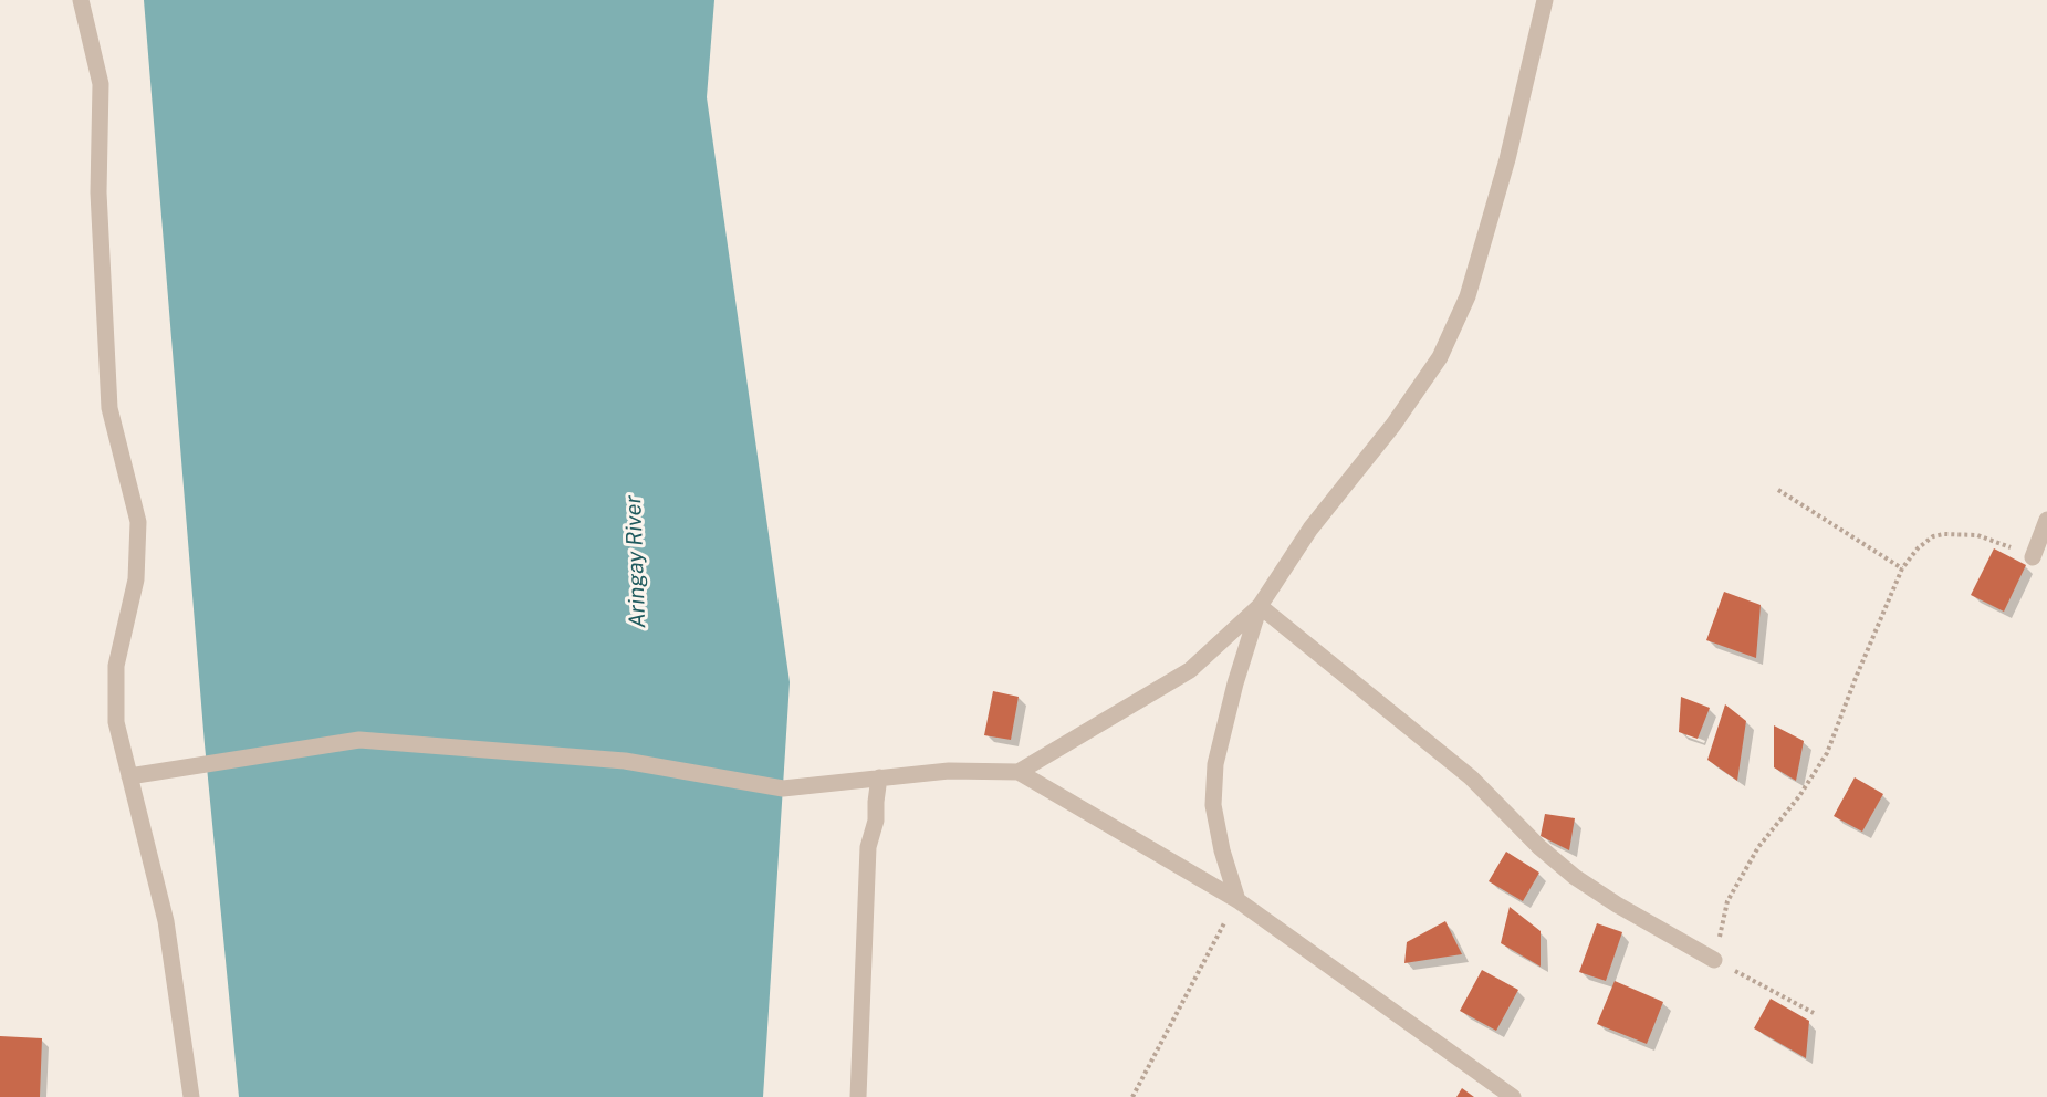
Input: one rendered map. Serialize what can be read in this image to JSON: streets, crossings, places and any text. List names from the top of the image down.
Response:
{
  "water": ["Aringay River"]
}
